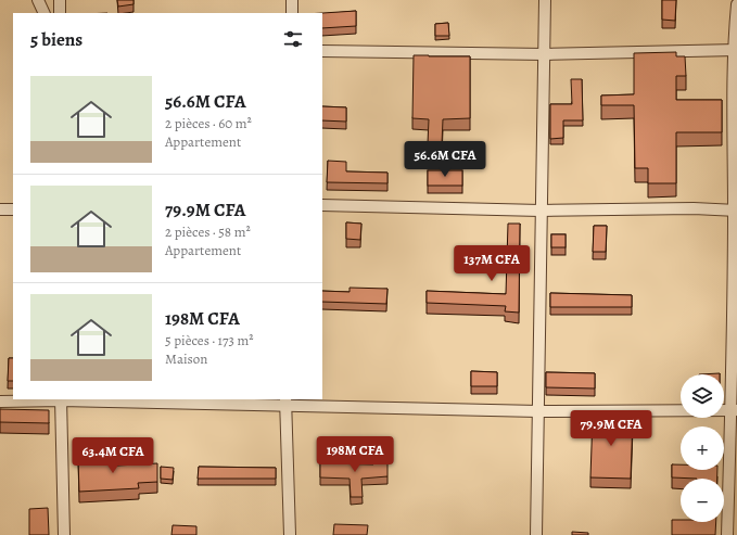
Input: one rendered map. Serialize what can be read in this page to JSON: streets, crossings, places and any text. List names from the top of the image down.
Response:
{
  "page": {
    "heading": "5 biens",
    "list": [
      {
        "name": "56.6M CFA",
        "note": "2 pièces · 60 m² · Appartement"
      },
      {
        "name": "79.9M CFA",
        "note": "2 pièces · 58 m² · Appartement"
      },
      {
        "name": "198M CFA",
        "note": "5 pièces · 173 m² · Maison"
      }
    ],
    "price": [
      "56.6M CFA",
      "137M CFA",
      "79.9M CFA",
      "198M CFA",
      "63.4M CFA"
    ],
    "map_buttons": ["+", "−"]
  }
}
